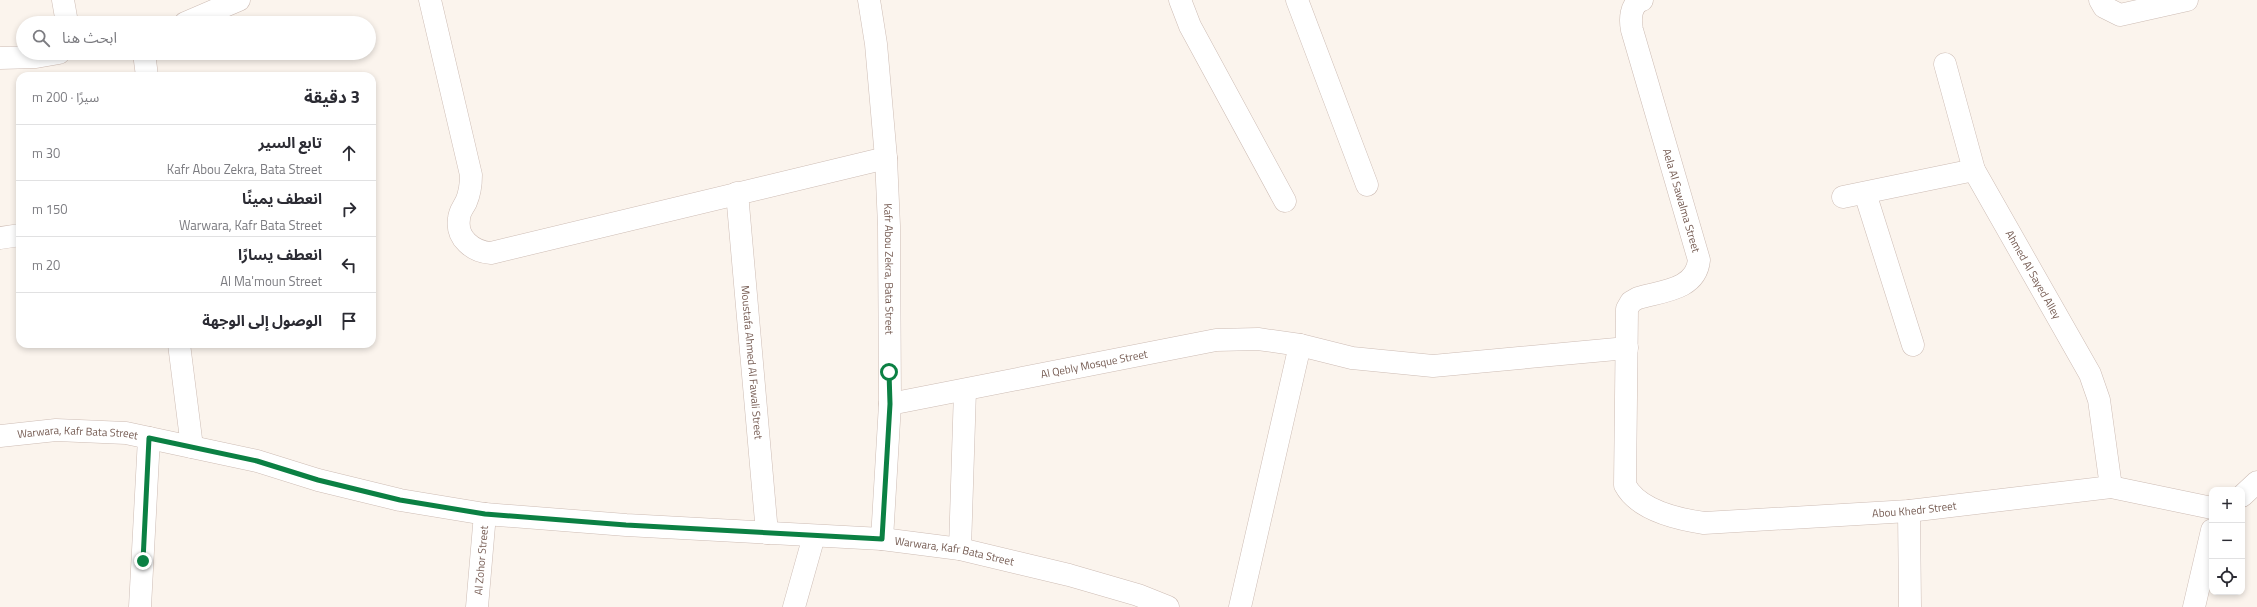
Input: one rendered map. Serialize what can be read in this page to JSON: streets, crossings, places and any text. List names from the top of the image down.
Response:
{
  "streets": {
    "street": [
      "Aela Al Sawalma Street",
      "Kafr Abou Zekra, Bata Street",
      "Ahmed Al Sayed Alley",
      "Moustafa Ahmed Al Fawali Street",
      "Al Qebly Mosque Street",
      "Warwara, Kafr Bata Street",
      "Abou Khedr Street",
      "Al Zohor Street"
    ]
  },
  "crossings": [
    ["Aela Al Sawalma Street", "Al Qebly Mosque Street"],
    ["Aela Al Sawalma Street", "Abou Khedr Street"],
    ["Kafr Abou Zekra, Bata Street", "Al Qebly Mosque Street"],
    ["Kafr Abou Zekra, Bata Street", "Warwara, Kafr Bata Street"],
    ["Ahmed Al Sayed Alley", "Abou Khedr Street"],
    ["Moustafa Ahmed Al Fawali Street", "Warwara, Kafr Bata Street"],
    ["Warwara, Kafr Bata Street", "Al Zohor Street"]
  ],
  "page": {
    "search": "ابحث هنا",
    "heading": ["3 دقيقة", "سيرًا · 200 m"],
    "list": [
      ["تابع السير", "Kafr Abou Zekra, Bata Street", "30 m"],
      ["انعطف يمينًا", "Warwara, Kafr Bata Street", "150 m"],
      ["انعطف يسارًا", "Al Ma'moun Street", "20 m"],
      "الوصول إلى الوجهة"
    ],
    "map_buttons": ["+", "−"]
  }
}
